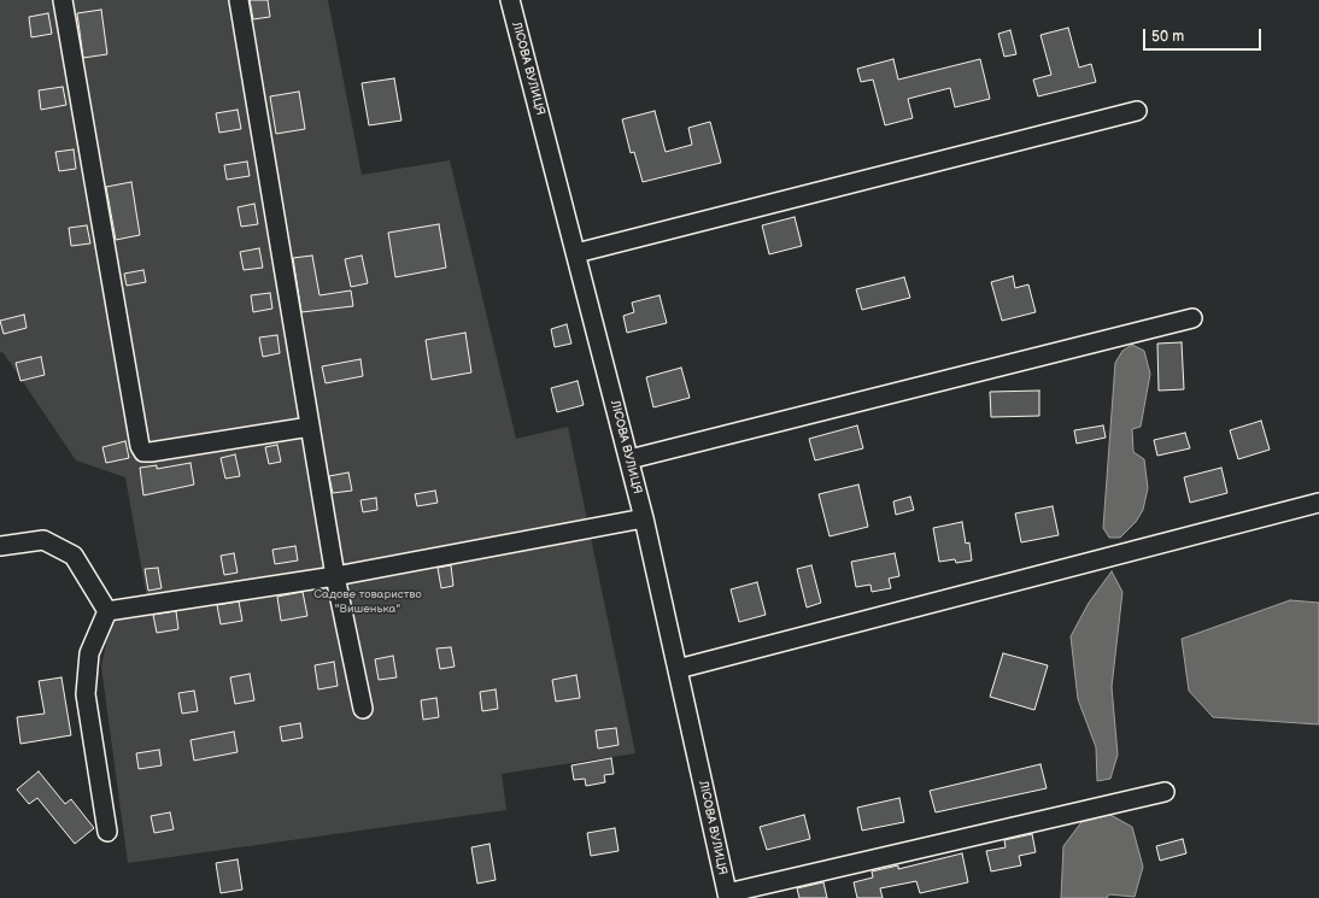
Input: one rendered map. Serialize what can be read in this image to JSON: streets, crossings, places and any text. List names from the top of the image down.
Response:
{
  "streets": {
    "street": ["ЛІСОВА ВУЛИЦЯ"]
  },
  "parks": ["Садове товариство \"Вишенька\""],
  "scale_bar": "50 m"
}
